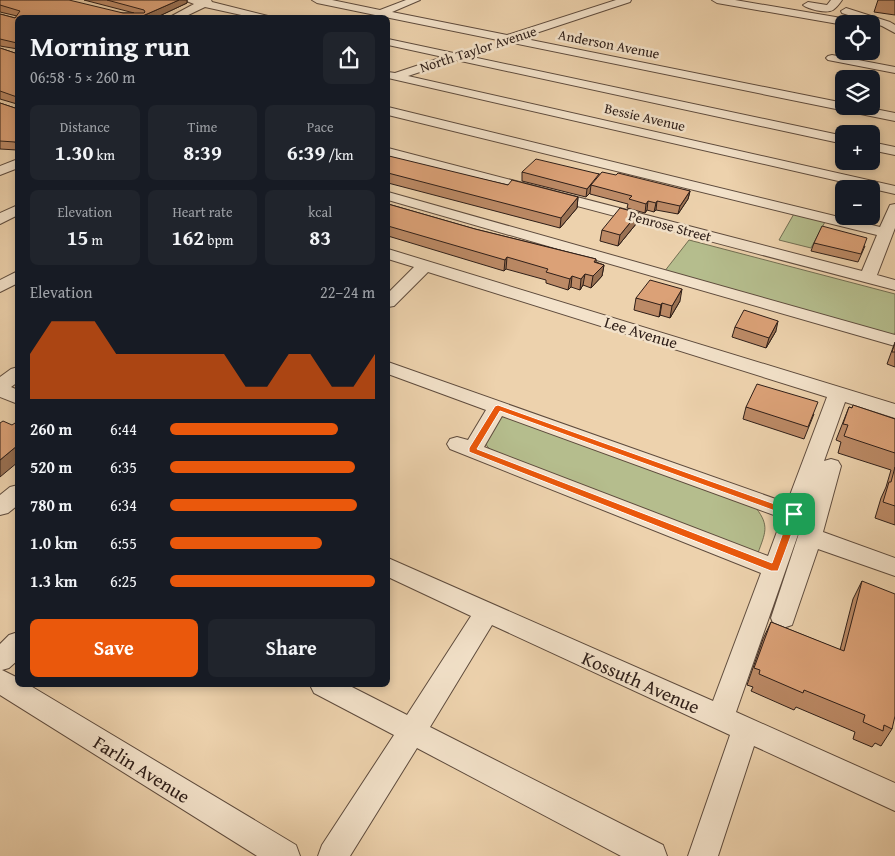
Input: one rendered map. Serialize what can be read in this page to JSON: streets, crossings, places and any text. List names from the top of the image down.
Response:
{
  "streets": {
    "street": [
      "Anderson Avenue",
      "North Taylor Avenue",
      "Bessie Avenue",
      "Penrose Street",
      "Lee Avenue",
      "Kossuth Avenue",
      "Farlin Avenue"
    ]
  },
  "crossings": [
    ["Anderson Avenue", "North Taylor Avenue"],
    ["North Taylor Avenue", "Bessie Avenue"]
  ],
  "page": {
    "map_buttons": ["+", "−"],
    "heading": ["Morning run", "06:58 · 5 × 260 m"],
    "stats": [
      ["Distance", "1.30 km"],
      ["Time", "8:39"],
      ["Pace", "6:39 /km"],
      ["Elevation", "15 m"],
      ["Heart rate", "162 bpm"],
      ["kcal", "83"]
    ],
    "chart": ["Elevation", "22–24 m"],
    "list": [
      {
        "name": "260 m",
        "note": "6:44"
      },
      {
        "name": "520 m",
        "note": "6:35"
      },
      {
        "name": "780 m",
        "note": "6:34"
      },
      {
        "name": "1.0 km",
        "note": "6:55"
      },
      {
        "name": "1.3 km",
        "note": "6:25"
      }
    ],
    "buttons": ["Save", "Share"]
  }
}
